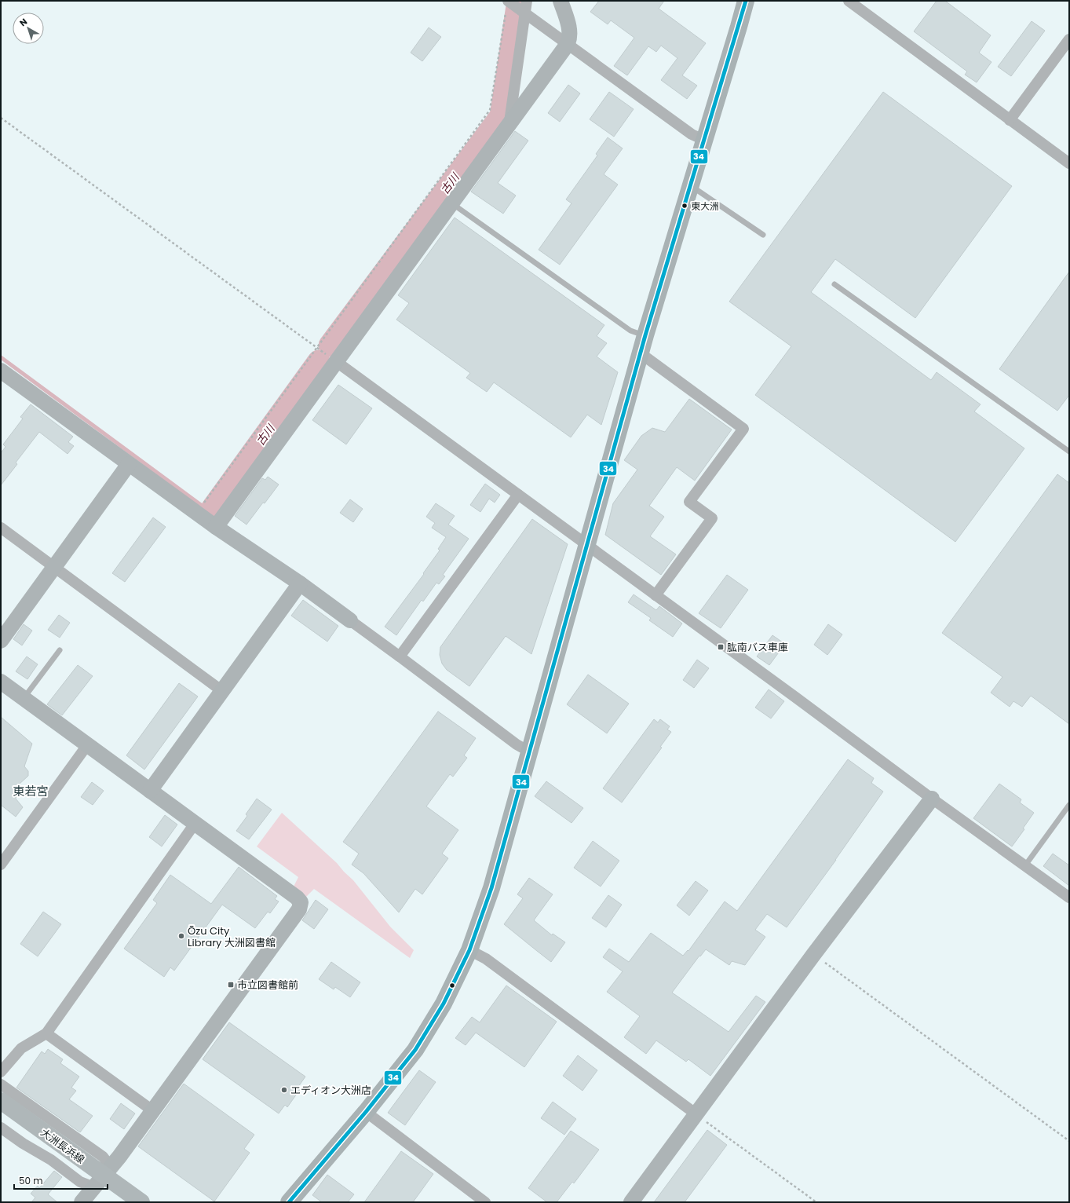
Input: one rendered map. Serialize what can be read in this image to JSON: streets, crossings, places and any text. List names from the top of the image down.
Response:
{
  "streets": {
    "main road": ["大洲長浜線"]
  },
  "districts": ["東若宮"],
  "water": ["古川"],
  "places": {
    "other": ["東大洲", "Ōzu City Library 大洲図書館", "エディオン大洲店"],
    "transit": ["肱南バス車庫", "市立図書館前"]
  },
  "lines": ["transit line 34"],
  "scale_bar": "50 m",
  "north": "top left"
}
